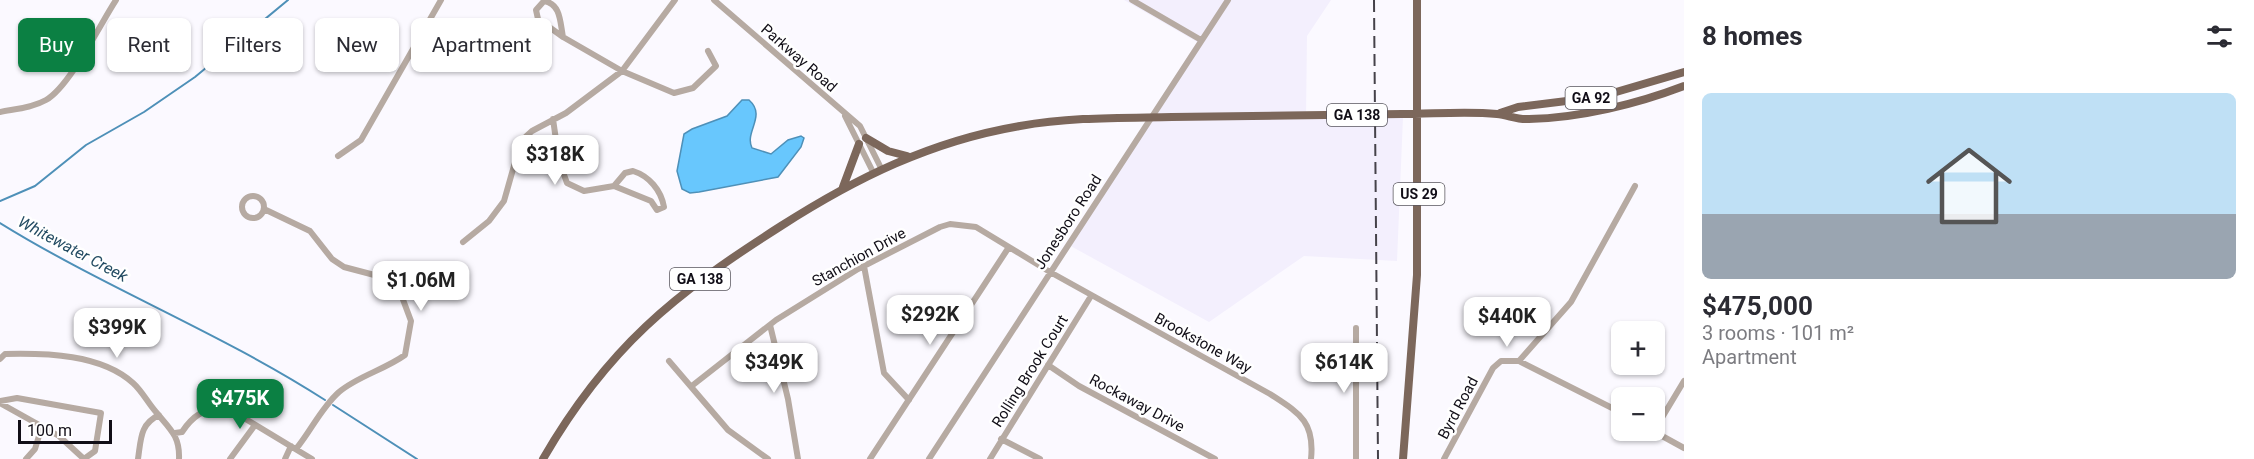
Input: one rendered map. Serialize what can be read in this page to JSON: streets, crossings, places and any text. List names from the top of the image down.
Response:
{
  "streets": {
    "main road": ["GA 92", "GA 138", "US 29"],
    "street": [
      "Parkway Road",
      "Jonesboro Road",
      "Stanchion Drive",
      "Brookstone Way",
      "Rolling Brook Court",
      "Rockaway Drive",
      "Byrd Road"
    ]
  },
  "crossings": [
    ["Parkway Road", "GA 138"],
    ["GA 92", "GA 138"],
    ["GA 92", "US 29"],
    ["GA 138", "US 29"],
    ["GA 138", "Jonesboro Road"],
    ["Jonesboro Road", "Stanchion Drive"],
    ["Jonesboro Road", "Brookstone Way"],
    ["Stanchion Drive", "Brookstone Way"],
    ["Brookstone Way", "Rolling Brook Court"],
    ["Rolling Brook Court", "Rockaway Drive"]
  ],
  "water": ["Whitewater Creek"],
  "scale_bar": "100 m",
  "page": {
    "heading": "8 homes",
    "chip": [
      "Buy",
      "Rent",
      "Filters",
      "New",
      "Apartment"
    ],
    "list": [
      {
        "name": "$475,000",
        "note": "3 rooms · 101 m² · Apartment"
      }
    ],
    "price": [
      "$318K",
      "$1.06M",
      "$292K",
      "$440K",
      "$399K",
      "$349K",
      "$614K",
      "$475K"
    ],
    "map_buttons": ["+", "−"],
    "scale": "100 m"
  }
}
